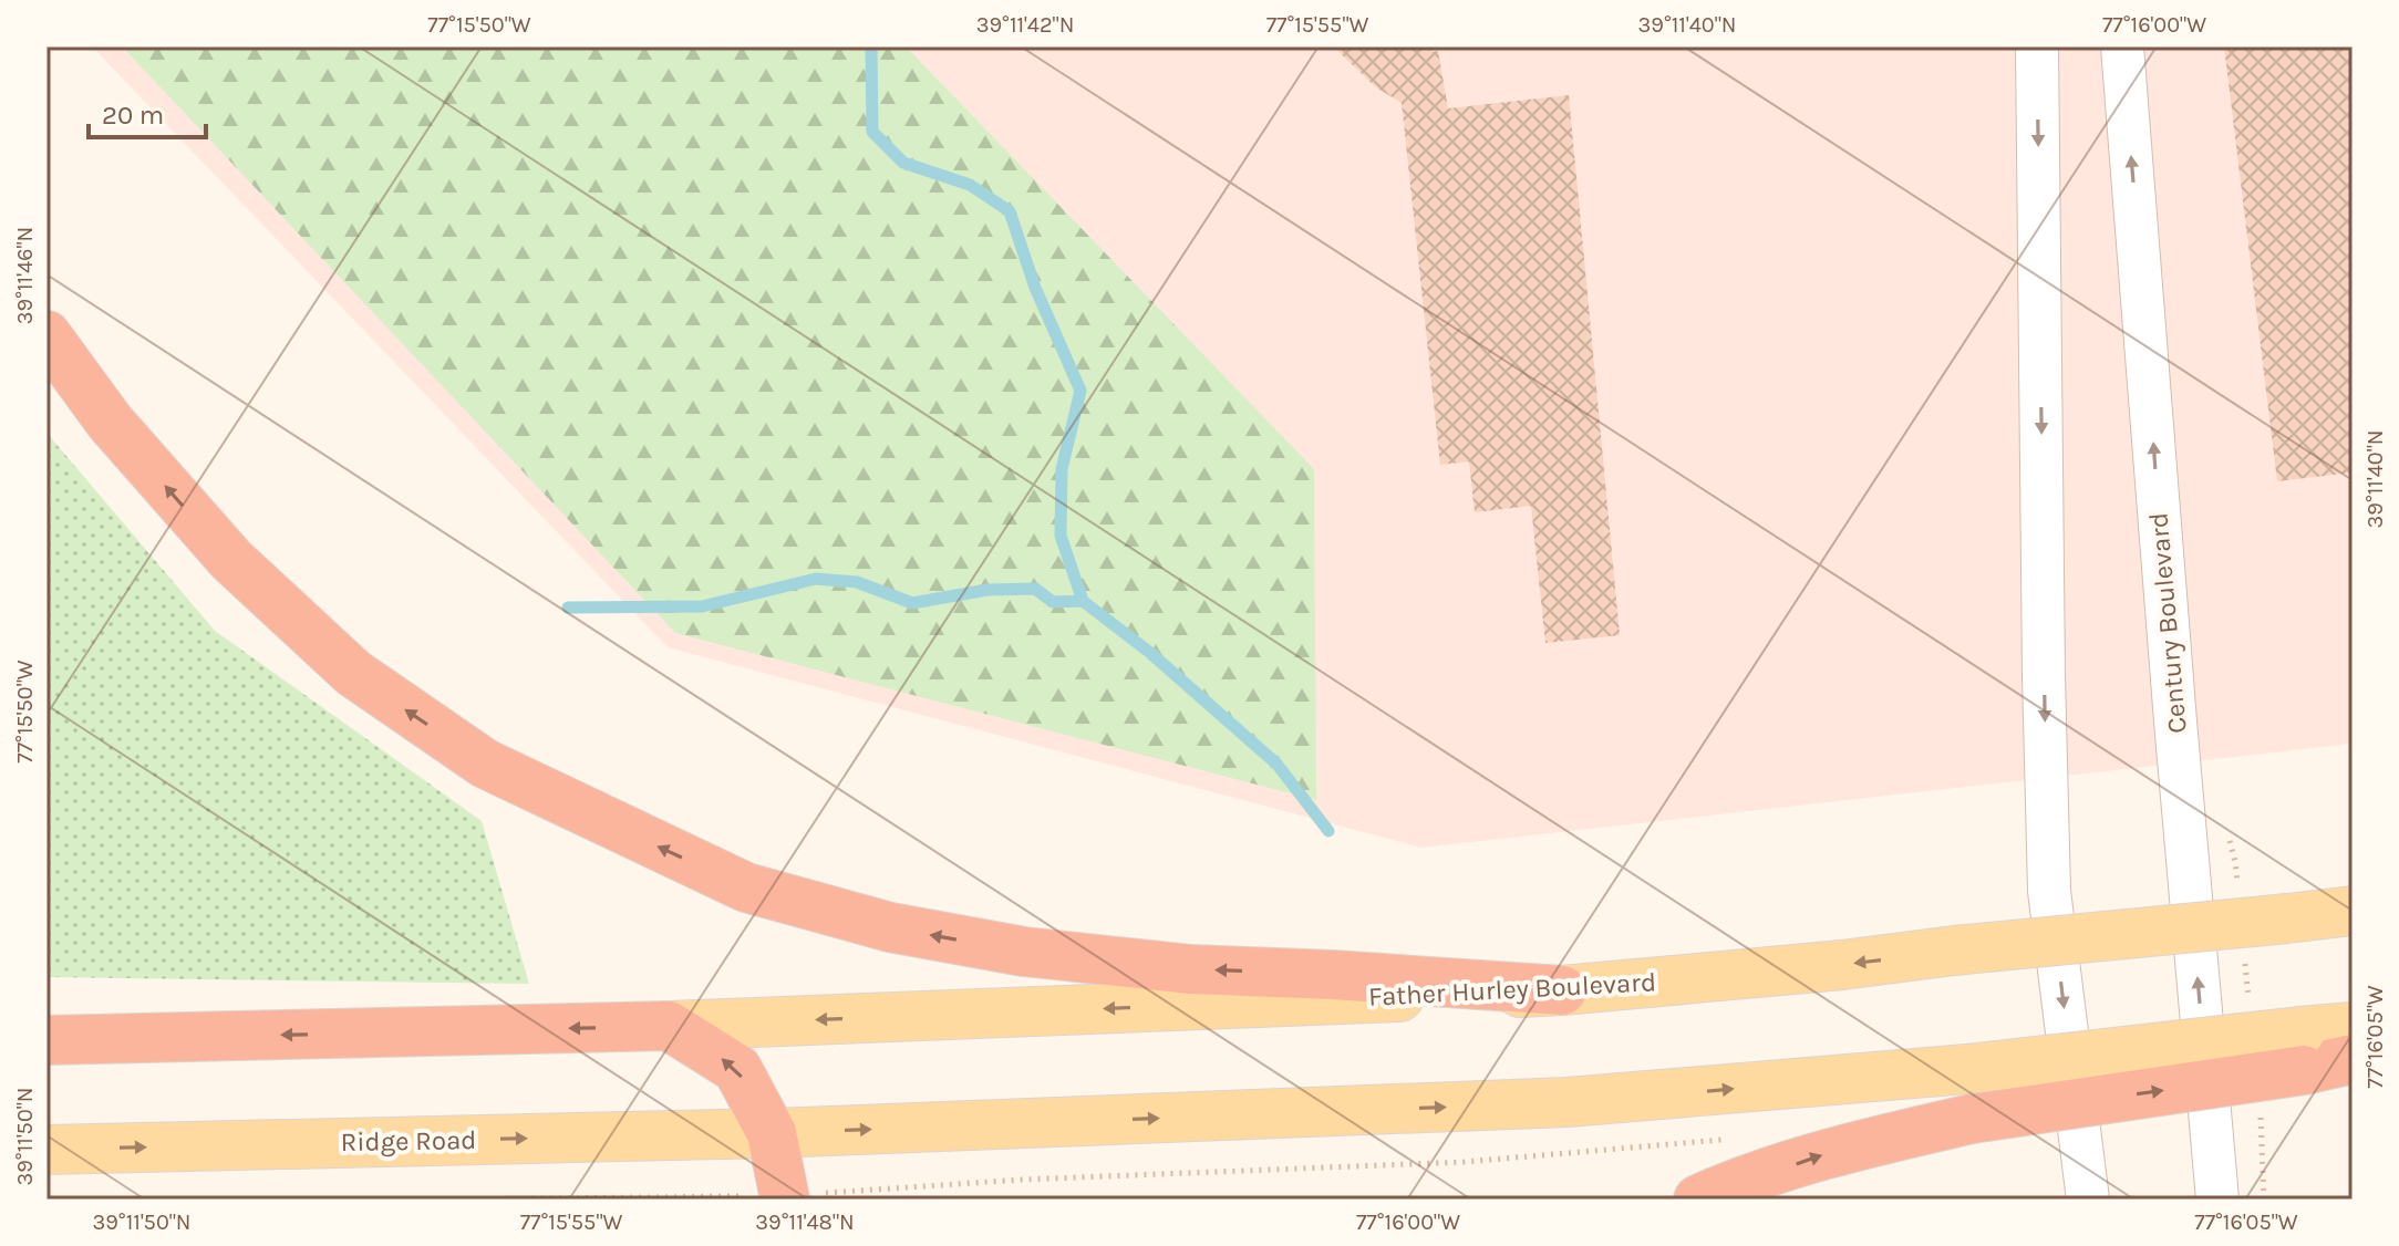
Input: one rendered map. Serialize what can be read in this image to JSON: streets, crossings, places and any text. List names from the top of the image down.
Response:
{
  "streets": {
    "main road": ["Father Hurley Boulevard", "Ridge Road"],
    "street": ["Century Boulevard"]
  },
  "one_way": ["Ridge Road"],
  "scale_bar": "20 m",
  "coordinates": [
    "77°15'50\"W",
    "39°11'42\"N",
    "77°15'55\"W",
    "39°11'40\"N",
    "77°16'00\"W",
    "39°11'46\"N",
    "77°16'05\"W",
    "39°11'50\"N",
    "39°11'48\"N"
  ]
}
